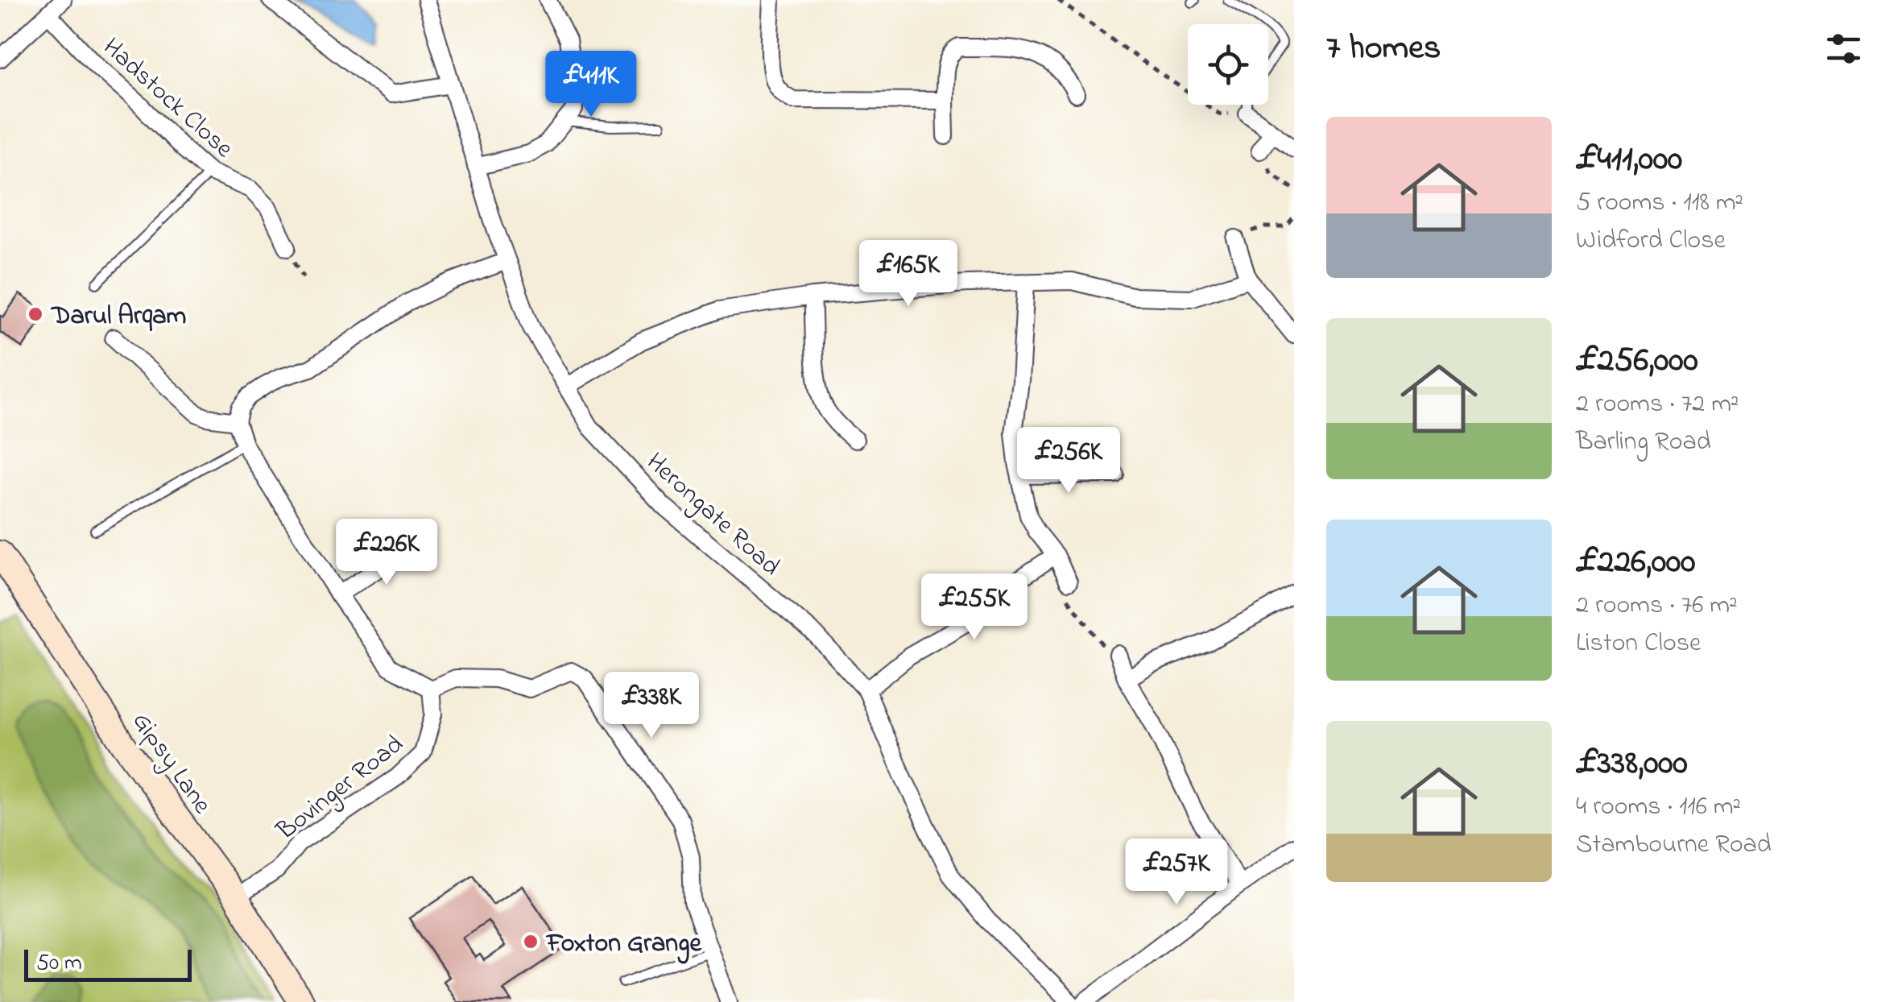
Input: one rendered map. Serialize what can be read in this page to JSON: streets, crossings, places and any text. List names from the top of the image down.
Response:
{
  "streets": {
    "street": [
      "Hadstock Close",
      "Herongate Road",
      "Gipsy Lane",
      "Bovinger Road"
    ]
  },
  "crossings": [
    ["Gipsy Lane", "Bovinger Road"]
  ],
  "places": ["Darul Arqam", "Foxton Grange"],
  "scale_bar": "50 m",
  "page": {
    "heading": "7 homes",
    "price": [
      "£411K",
      "£165K",
      "£256K",
      "£226K",
      "£255K",
      "£338K",
      "£257K"
    ],
    "list": [
      {
        "name": "£411,000",
        "note": "5 rooms · 118 m² · Widford Close"
      },
      {
        "name": "£256,000",
        "note": "2 rooms · 72 m² · Barling Road"
      },
      {
        "name": "£226,000",
        "note": "2 rooms · 76 m² · Liston Close"
      },
      {
        "name": "£338,000",
        "note": "4 rooms · 116 m² · Stambourne Road"
      }
    ],
    "scale": "50 m"
  }
}
